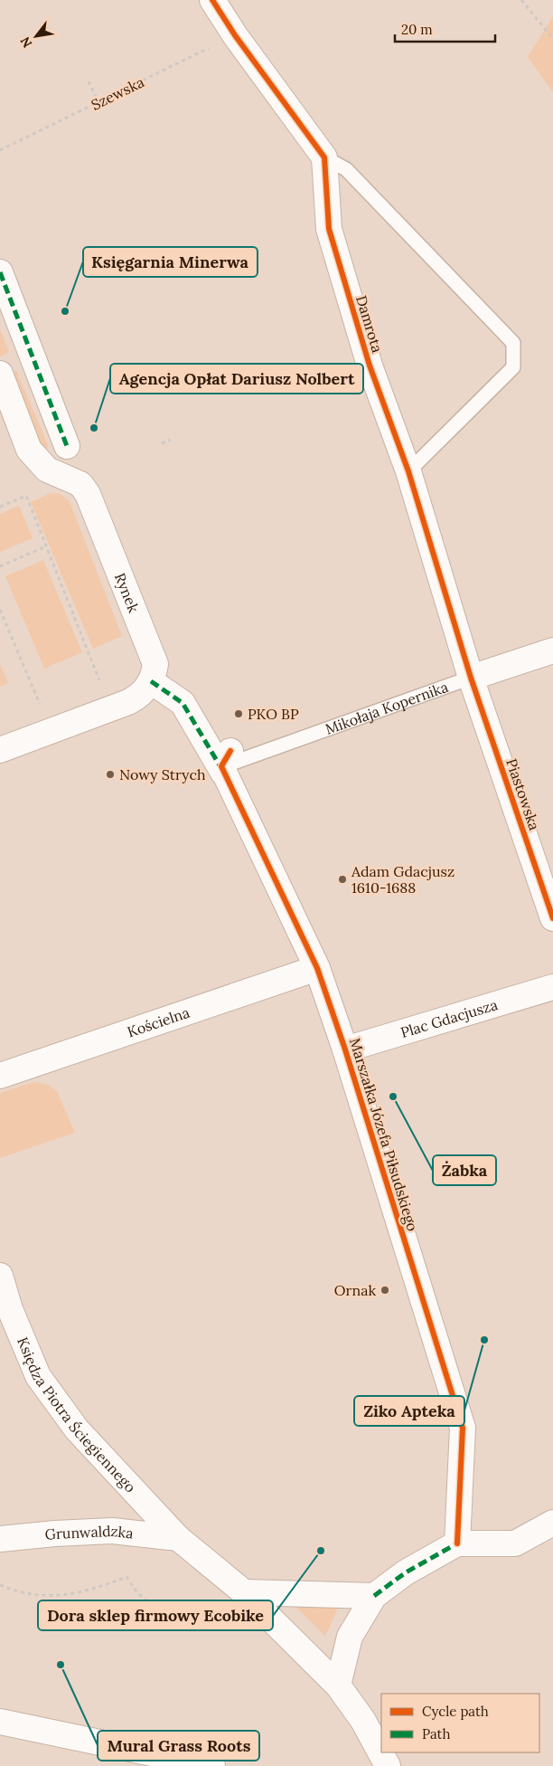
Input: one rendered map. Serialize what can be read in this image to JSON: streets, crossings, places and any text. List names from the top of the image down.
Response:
{
  "streets": {
    "street": [
      "Damrota",
      "Rynek",
      "Mikołaja Kopernika",
      "Piastowska",
      "Plac Gdacjusza",
      "Kościelna",
      "Marszałka Józefa Piłsudskiego",
      "Księdza Piotra Ściegiennego",
      "Grunwaldzka"
    ],
    "path": ["Szewska"]
  },
  "crossings": [
    ["Damrota", "Mikołaja Kopernika"],
    ["Damrota", "Piastowska"],
    ["Rynek", "Marszałka Józefa Piłsudskiego"],
    ["Mikołaja Kopernika", "Piastowska"],
    ["Mikołaja Kopernika", "Marszałka Józefa Piłsudskiego"],
    ["Plac Gdacjusza", "Marszałka Józefa Piłsudskiego"],
    ["Kościelna", "Marszałka Józefa Piłsudskiego"],
    ["Księdza Piotra Ściegiennego", "Grunwaldzka"]
  ],
  "places": [
    "Księgarnia Minerwa",
    "Agencja Opłat Dariusz Nolbert",
    "PKO BP",
    "Nowy Strych",
    "Adam Gdacjusz 1610-1688",
    "Żabka",
    "Ornak",
    "Ziko Apteka",
    "Dora sklep firmowy Ecobike",
    "Mural Grass Roots"
  ],
  "legend": ["Cycle path", "Path"],
  "scale_bar": "20 m",
  "north": "bottom left"
}
